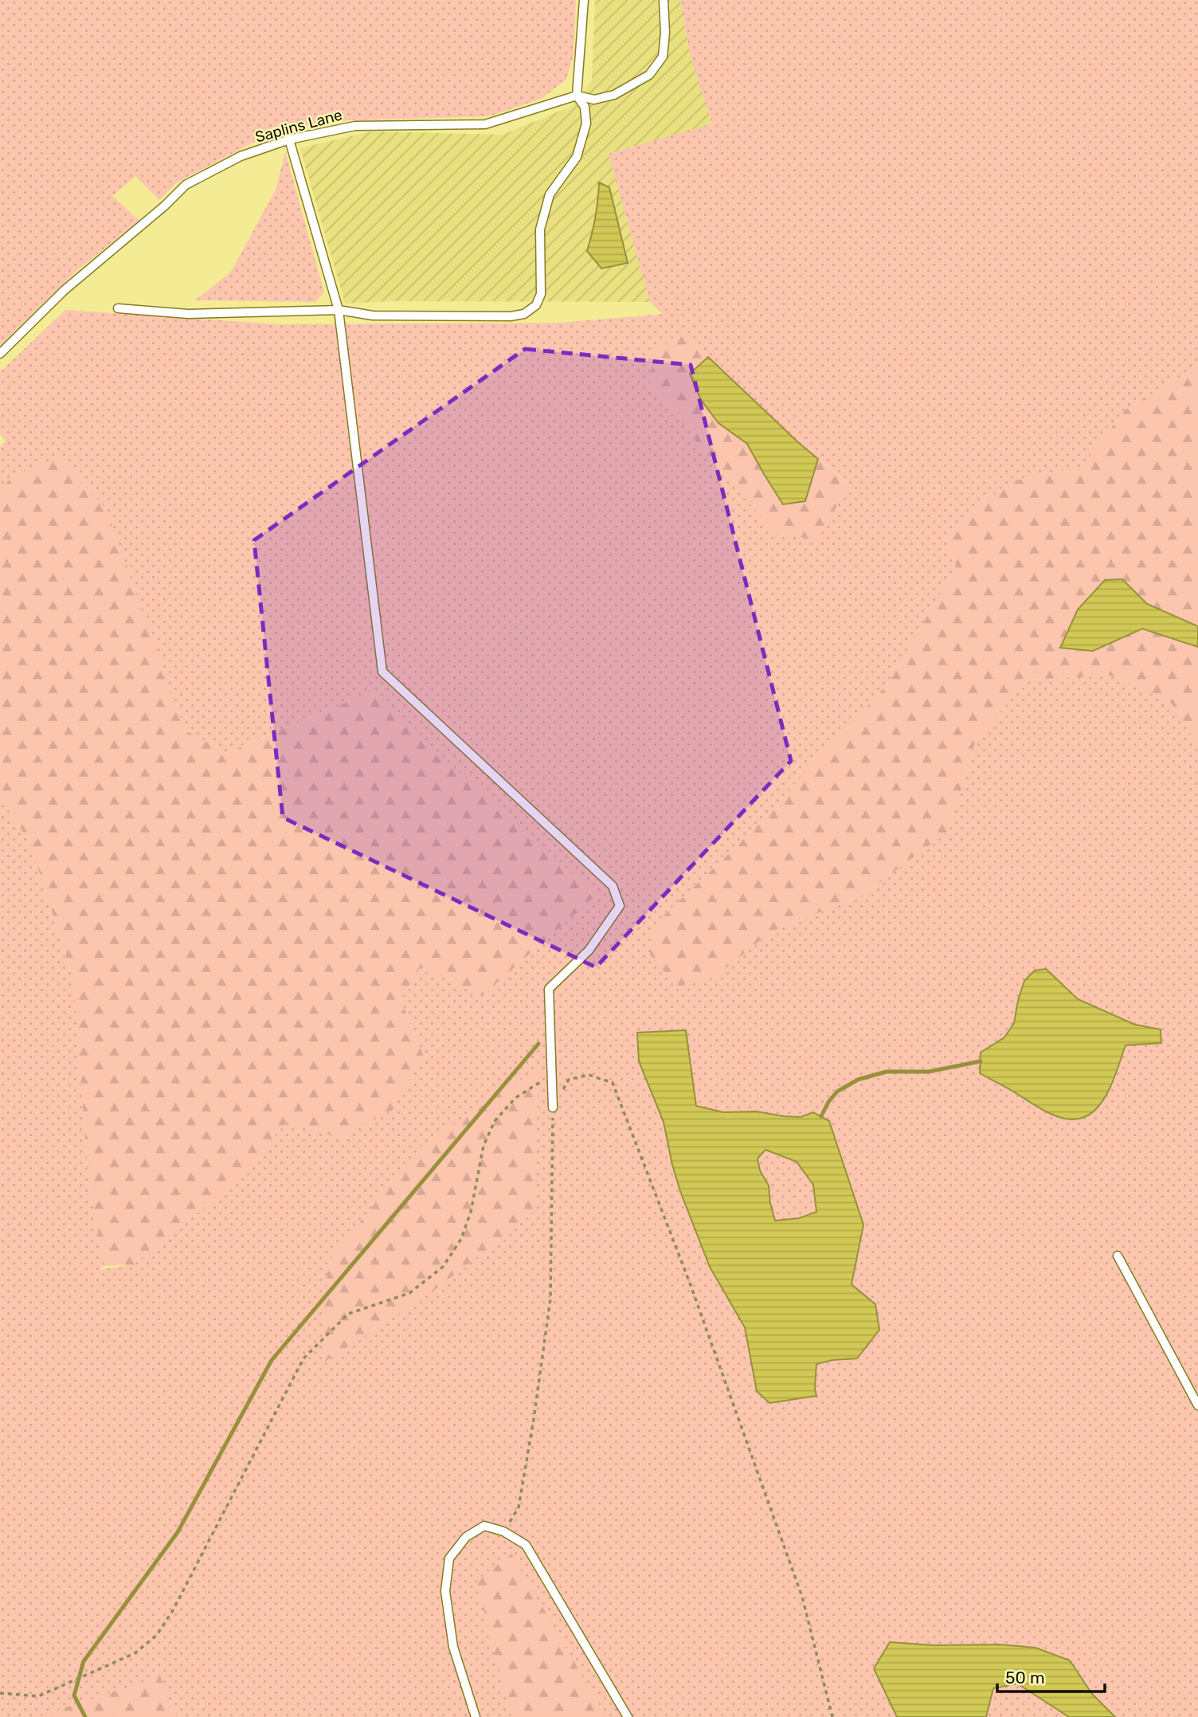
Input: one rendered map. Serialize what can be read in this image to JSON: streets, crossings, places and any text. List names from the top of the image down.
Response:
{
  "streets": {
    "lane": ["Saplins Lane"]
  },
  "scale_bar": "50 m"
}
